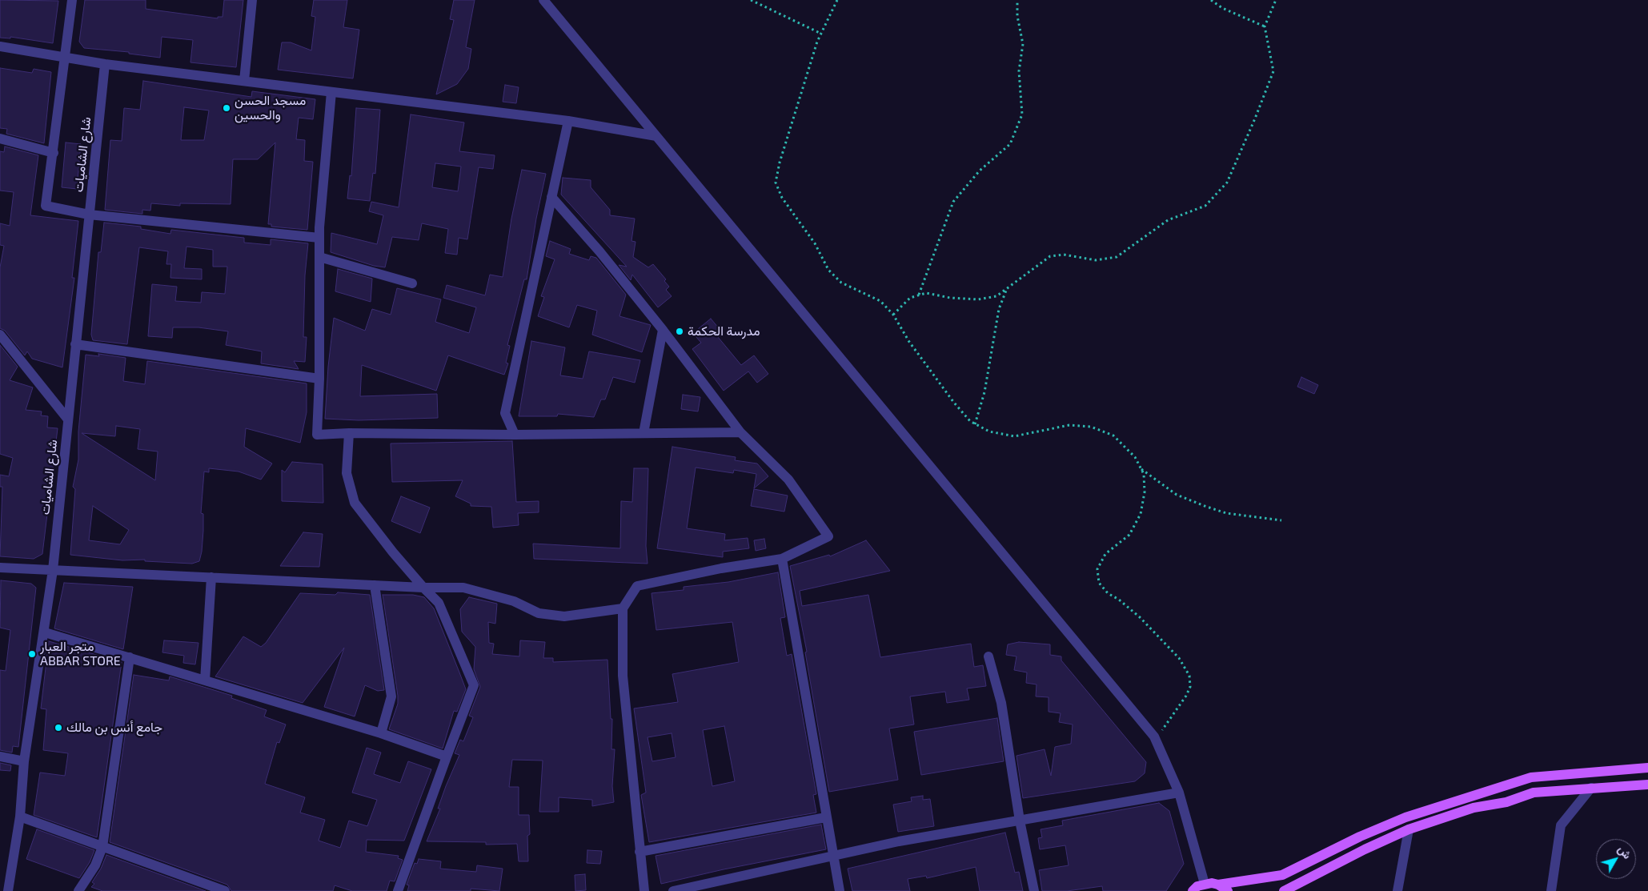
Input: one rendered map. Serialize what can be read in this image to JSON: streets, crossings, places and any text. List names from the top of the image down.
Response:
{
  "streets": {
    "street": ["شارع الشاميات"]
  },
  "places": [
    "مسجد الحسن والحسين",
    "مدرسة الحكمة",
    "متجر العبار ABBAR STORE",
    "جامع أنس بن مالك"
  ],
  "north": "top right"
}
